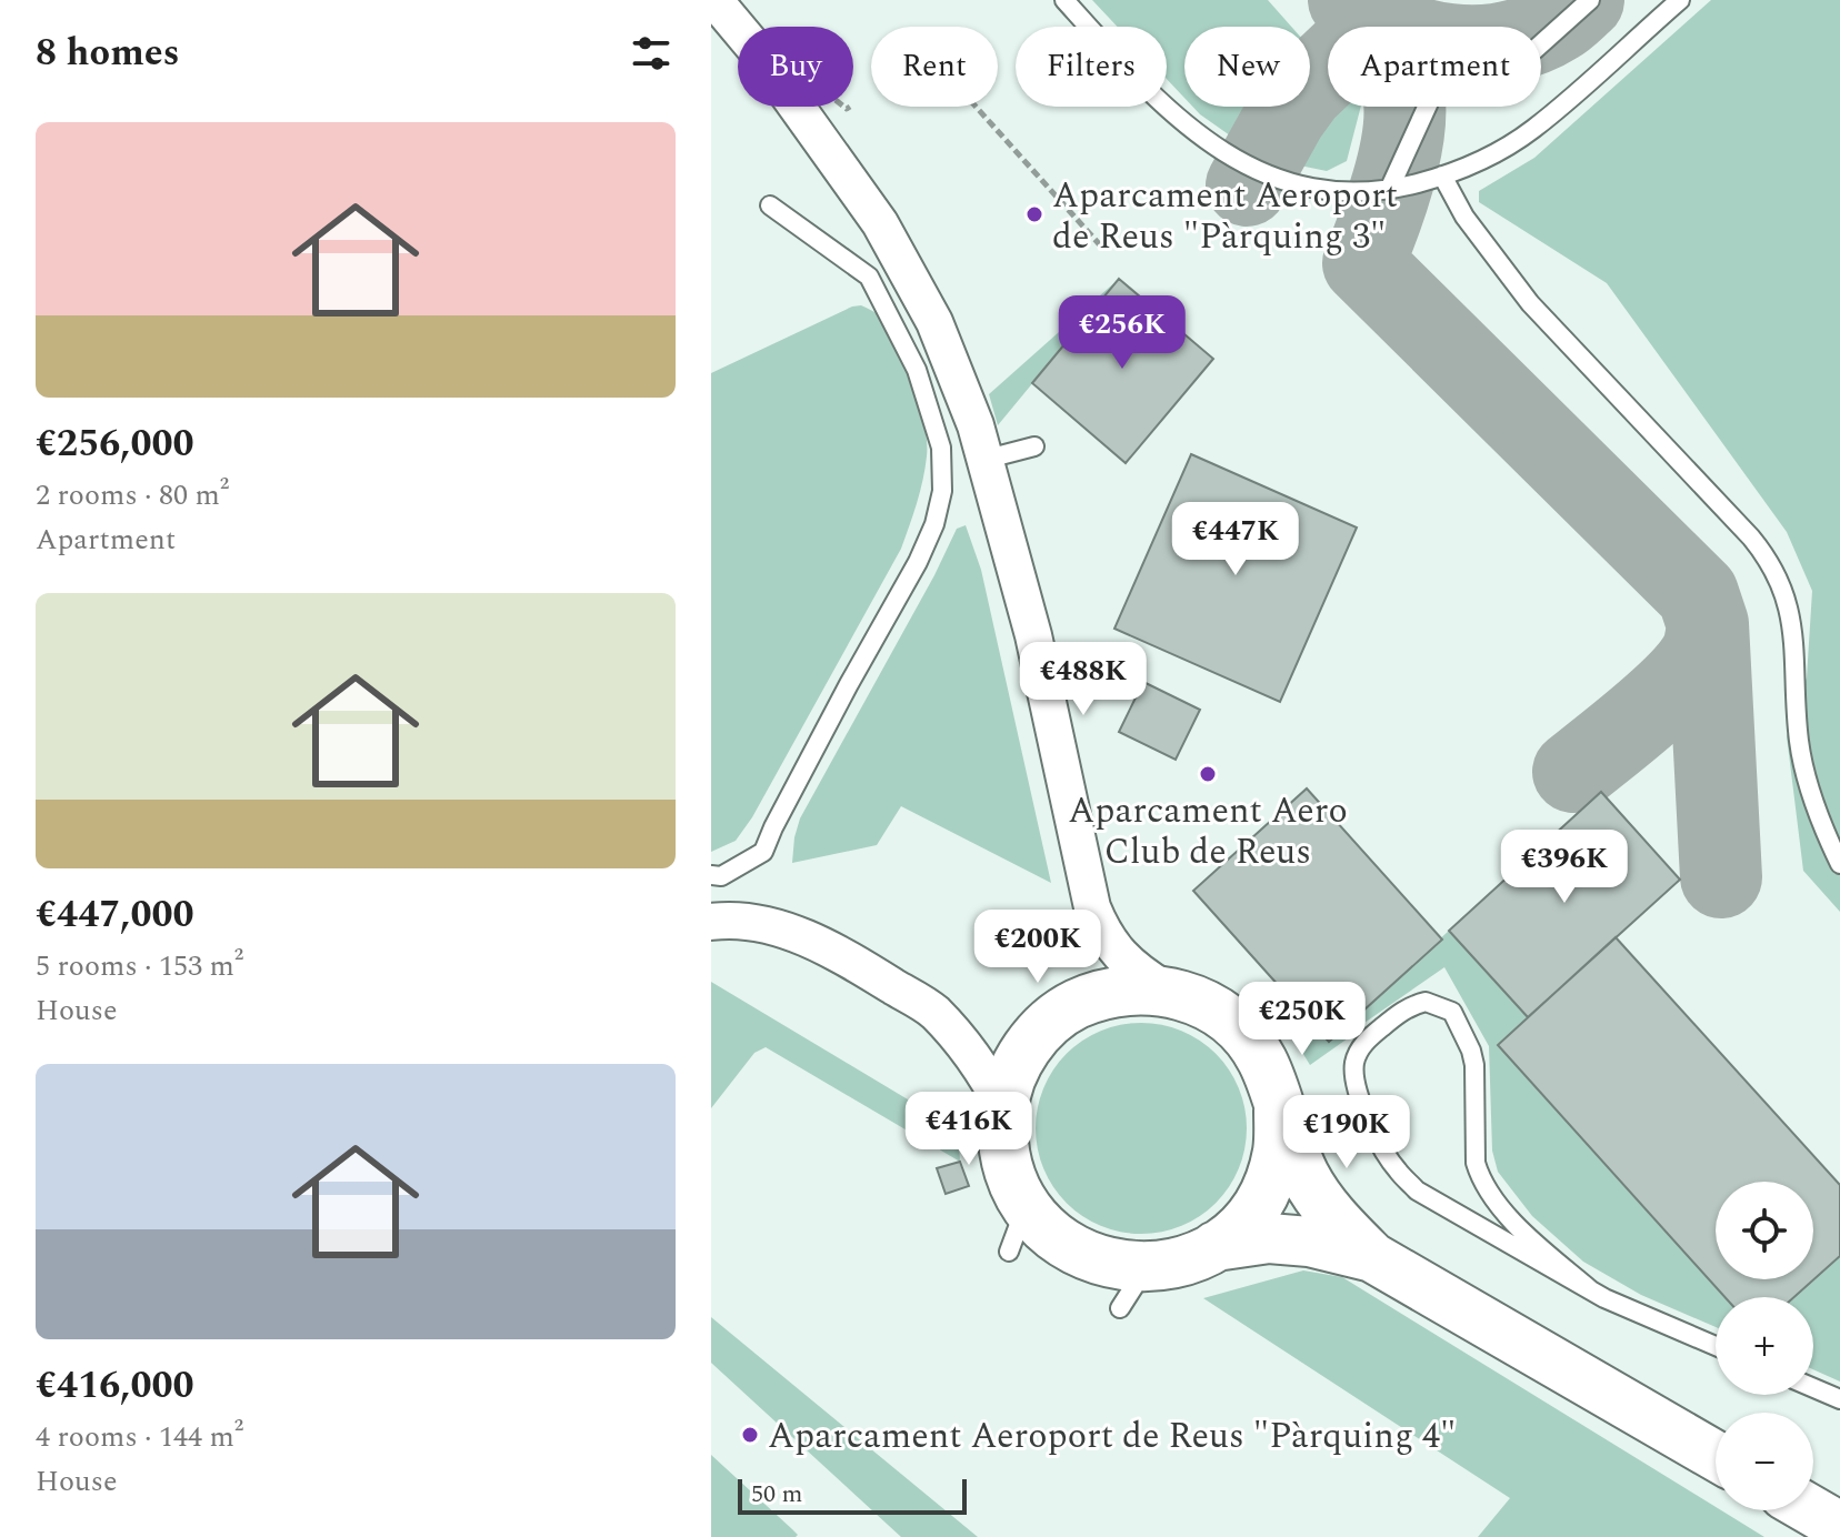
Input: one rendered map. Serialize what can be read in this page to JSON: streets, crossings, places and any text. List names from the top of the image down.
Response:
{
  "places": ["Aparcament Aeroport de Reus \"Pàrquing 3\"", "Aparcament Aero Club de Reus", "Aparcament Aeroport de Reus \"Pàrquing 4\""],
  "scale_bar": "50 m",
  "page": {
    "heading": "8 homes",
    "chip": [
      "Buy",
      "Rent",
      "Filters",
      "New",
      "Apartment"
    ],
    "list": [
      {
        "name": "€256,000",
        "note": "2 rooms · 80 m² · Apartment"
      },
      {
        "name": "€447,000",
        "note": "5 rooms · 153 m² · House"
      },
      {
        "name": "€416,000",
        "note": "4 rooms · 144 m² · House"
      }
    ],
    "price": [
      "€256K",
      "€447K",
      "€488K",
      "€396K",
      "€200K",
      "€250K",
      "€416K",
      "€190K"
    ],
    "map_buttons": ["+", "−"],
    "scale": "50 m"
  }
}
